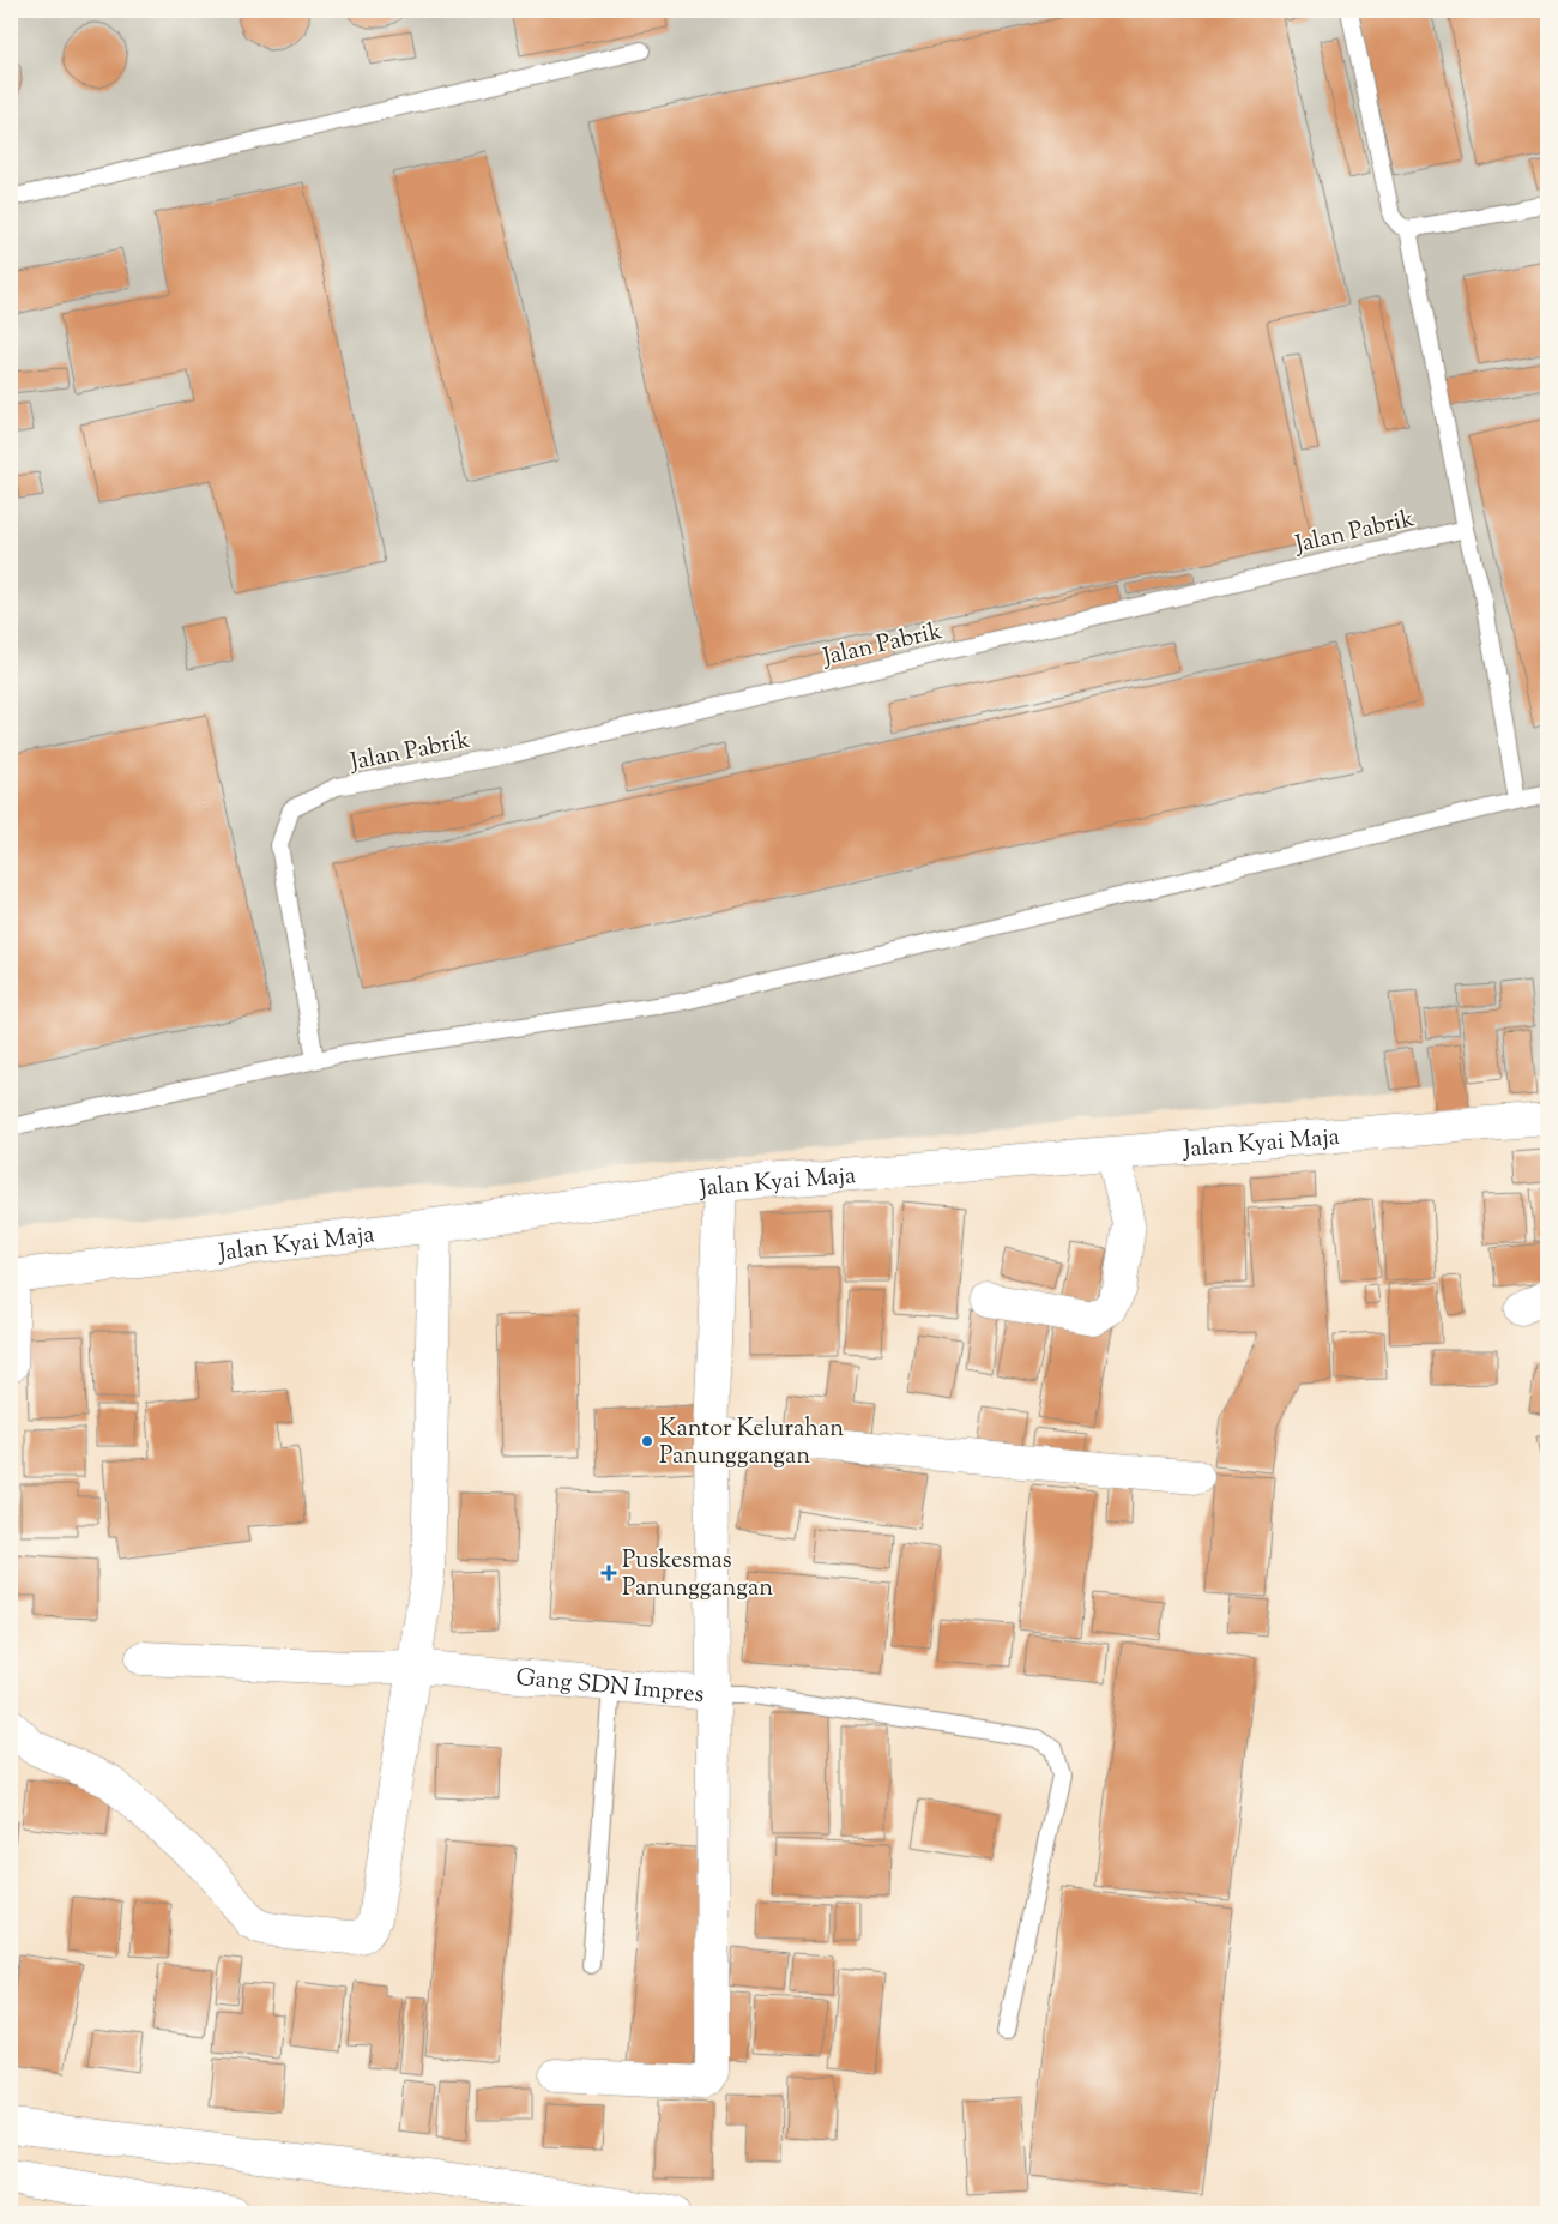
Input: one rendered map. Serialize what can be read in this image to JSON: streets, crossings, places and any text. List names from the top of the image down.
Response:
{
  "streets": {
    "main road": ["Jalan Kyai Maja", "Gang SDN Impres"],
    "lane": ["Jalan Pabrik"]
  },
  "crossings": [
    ["Jalan Kyai Maja", "Gang SDN Impres"]
  ],
  "places": {
    "other": ["Kantor Kelurahan Panunggangan"],
    "health": ["Puskesmas Panunggangan"]
  }
}
